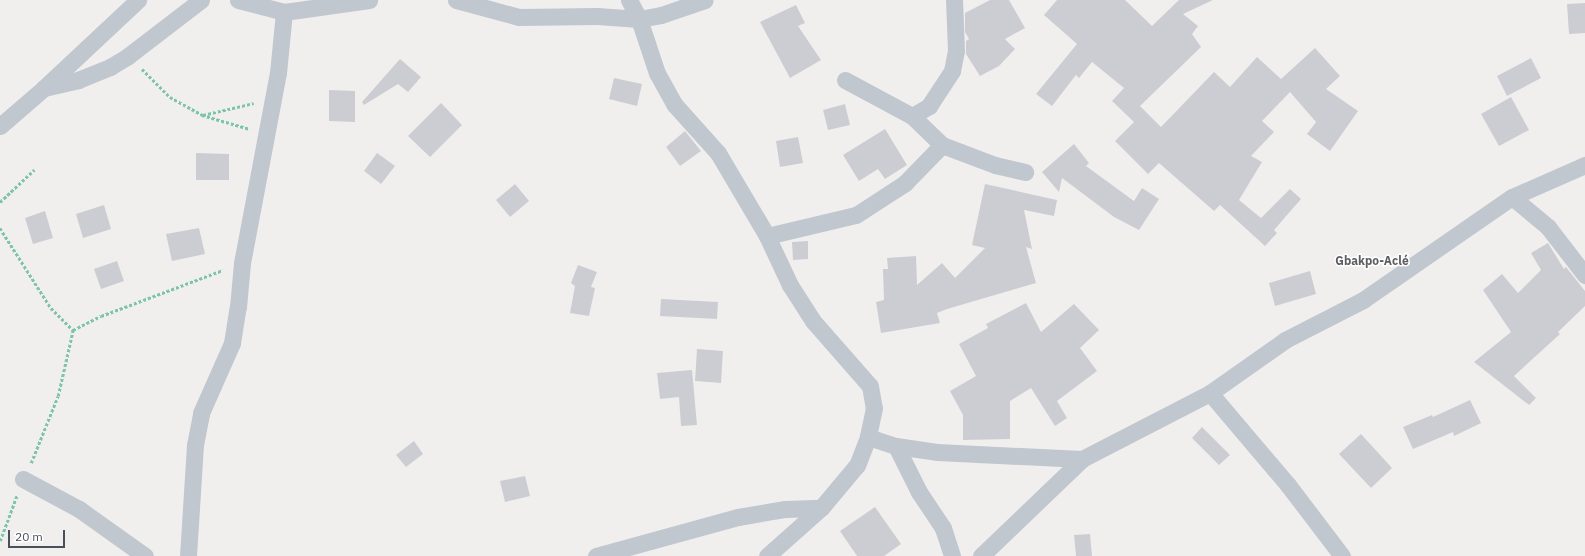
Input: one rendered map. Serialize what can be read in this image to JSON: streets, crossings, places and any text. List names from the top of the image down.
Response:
{
  "districts": ["Gbakpo-Aclé"],
  "scale_bar": "20 m"
}
